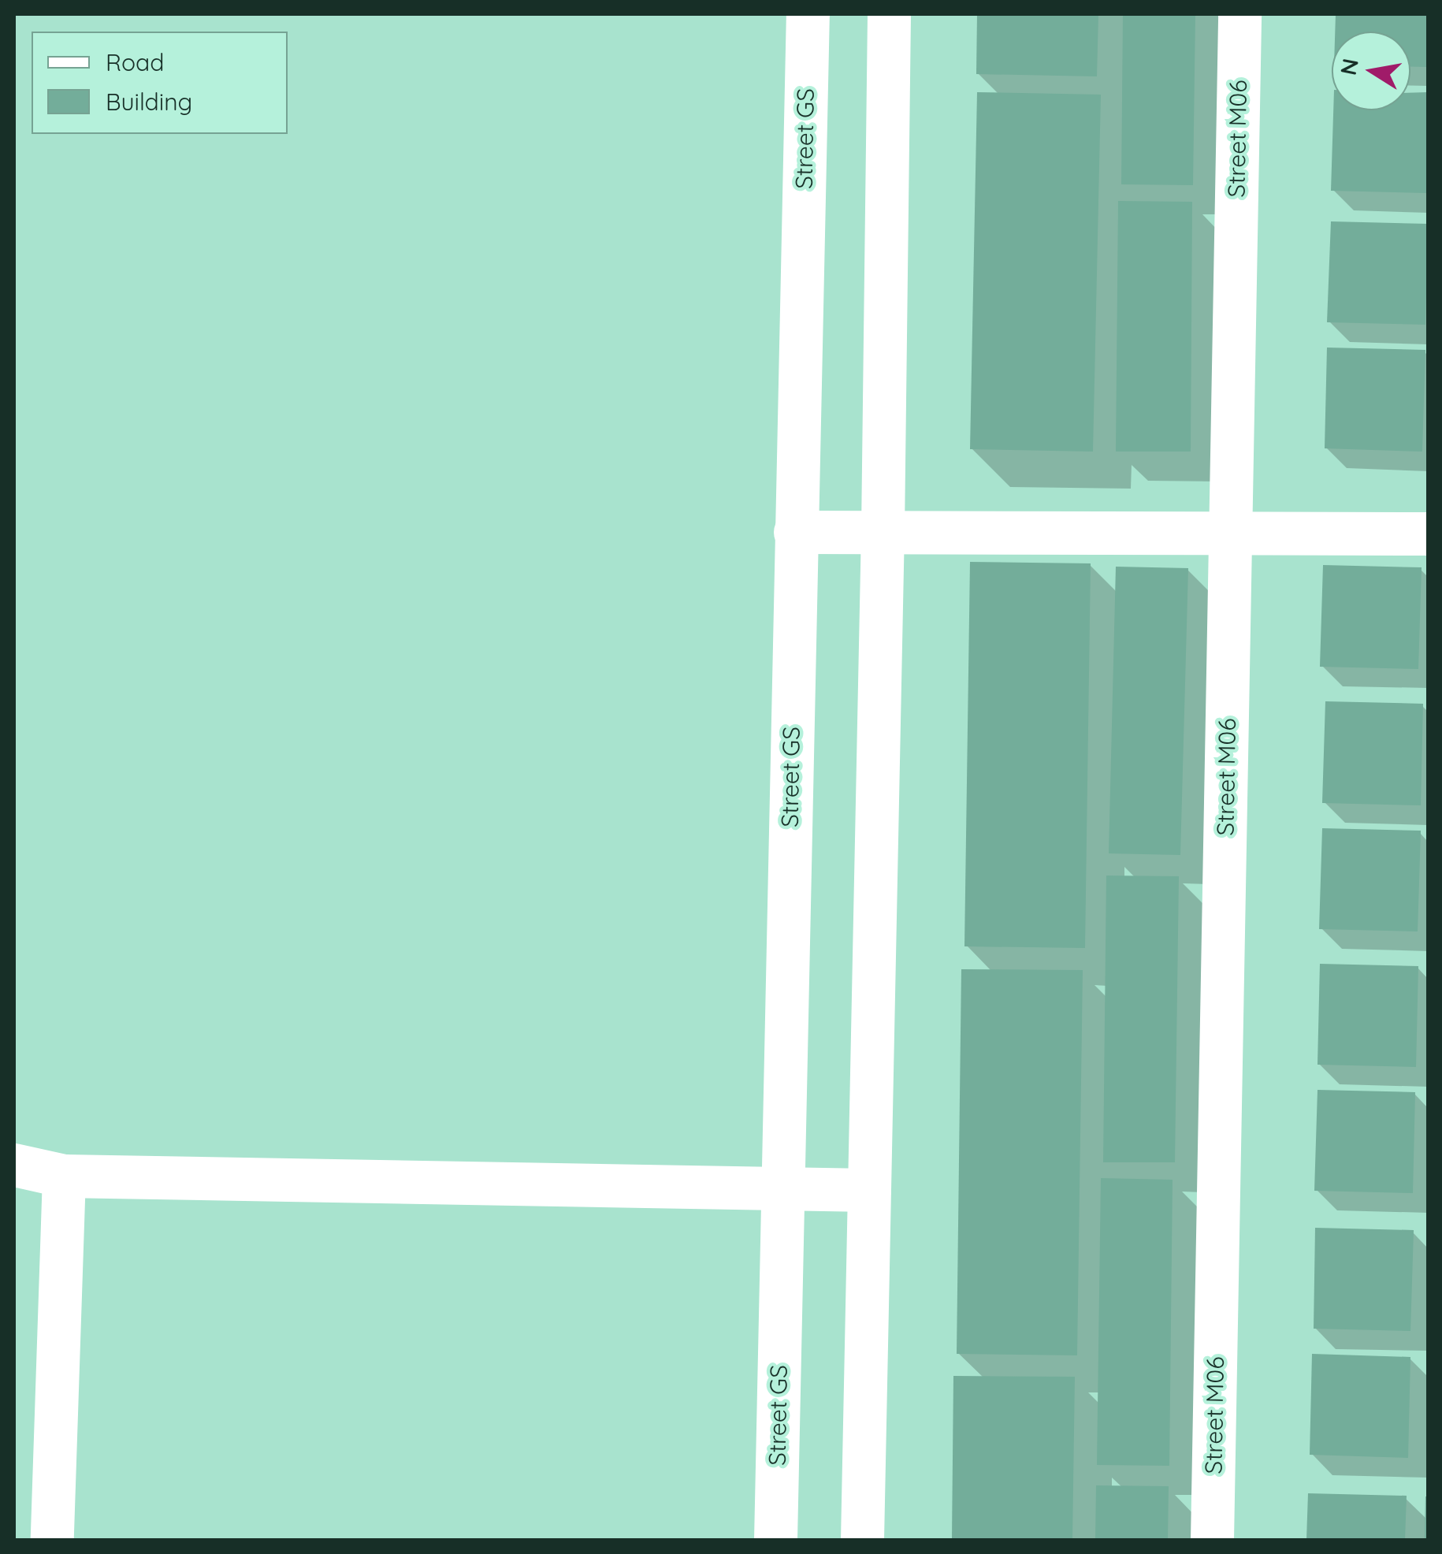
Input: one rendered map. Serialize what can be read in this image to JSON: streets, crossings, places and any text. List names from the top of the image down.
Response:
{
  "streets": {
    "street": ["Street GS", "Street M06"]
  },
  "legend": ["Road", "Building"],
  "north": "left"
}
